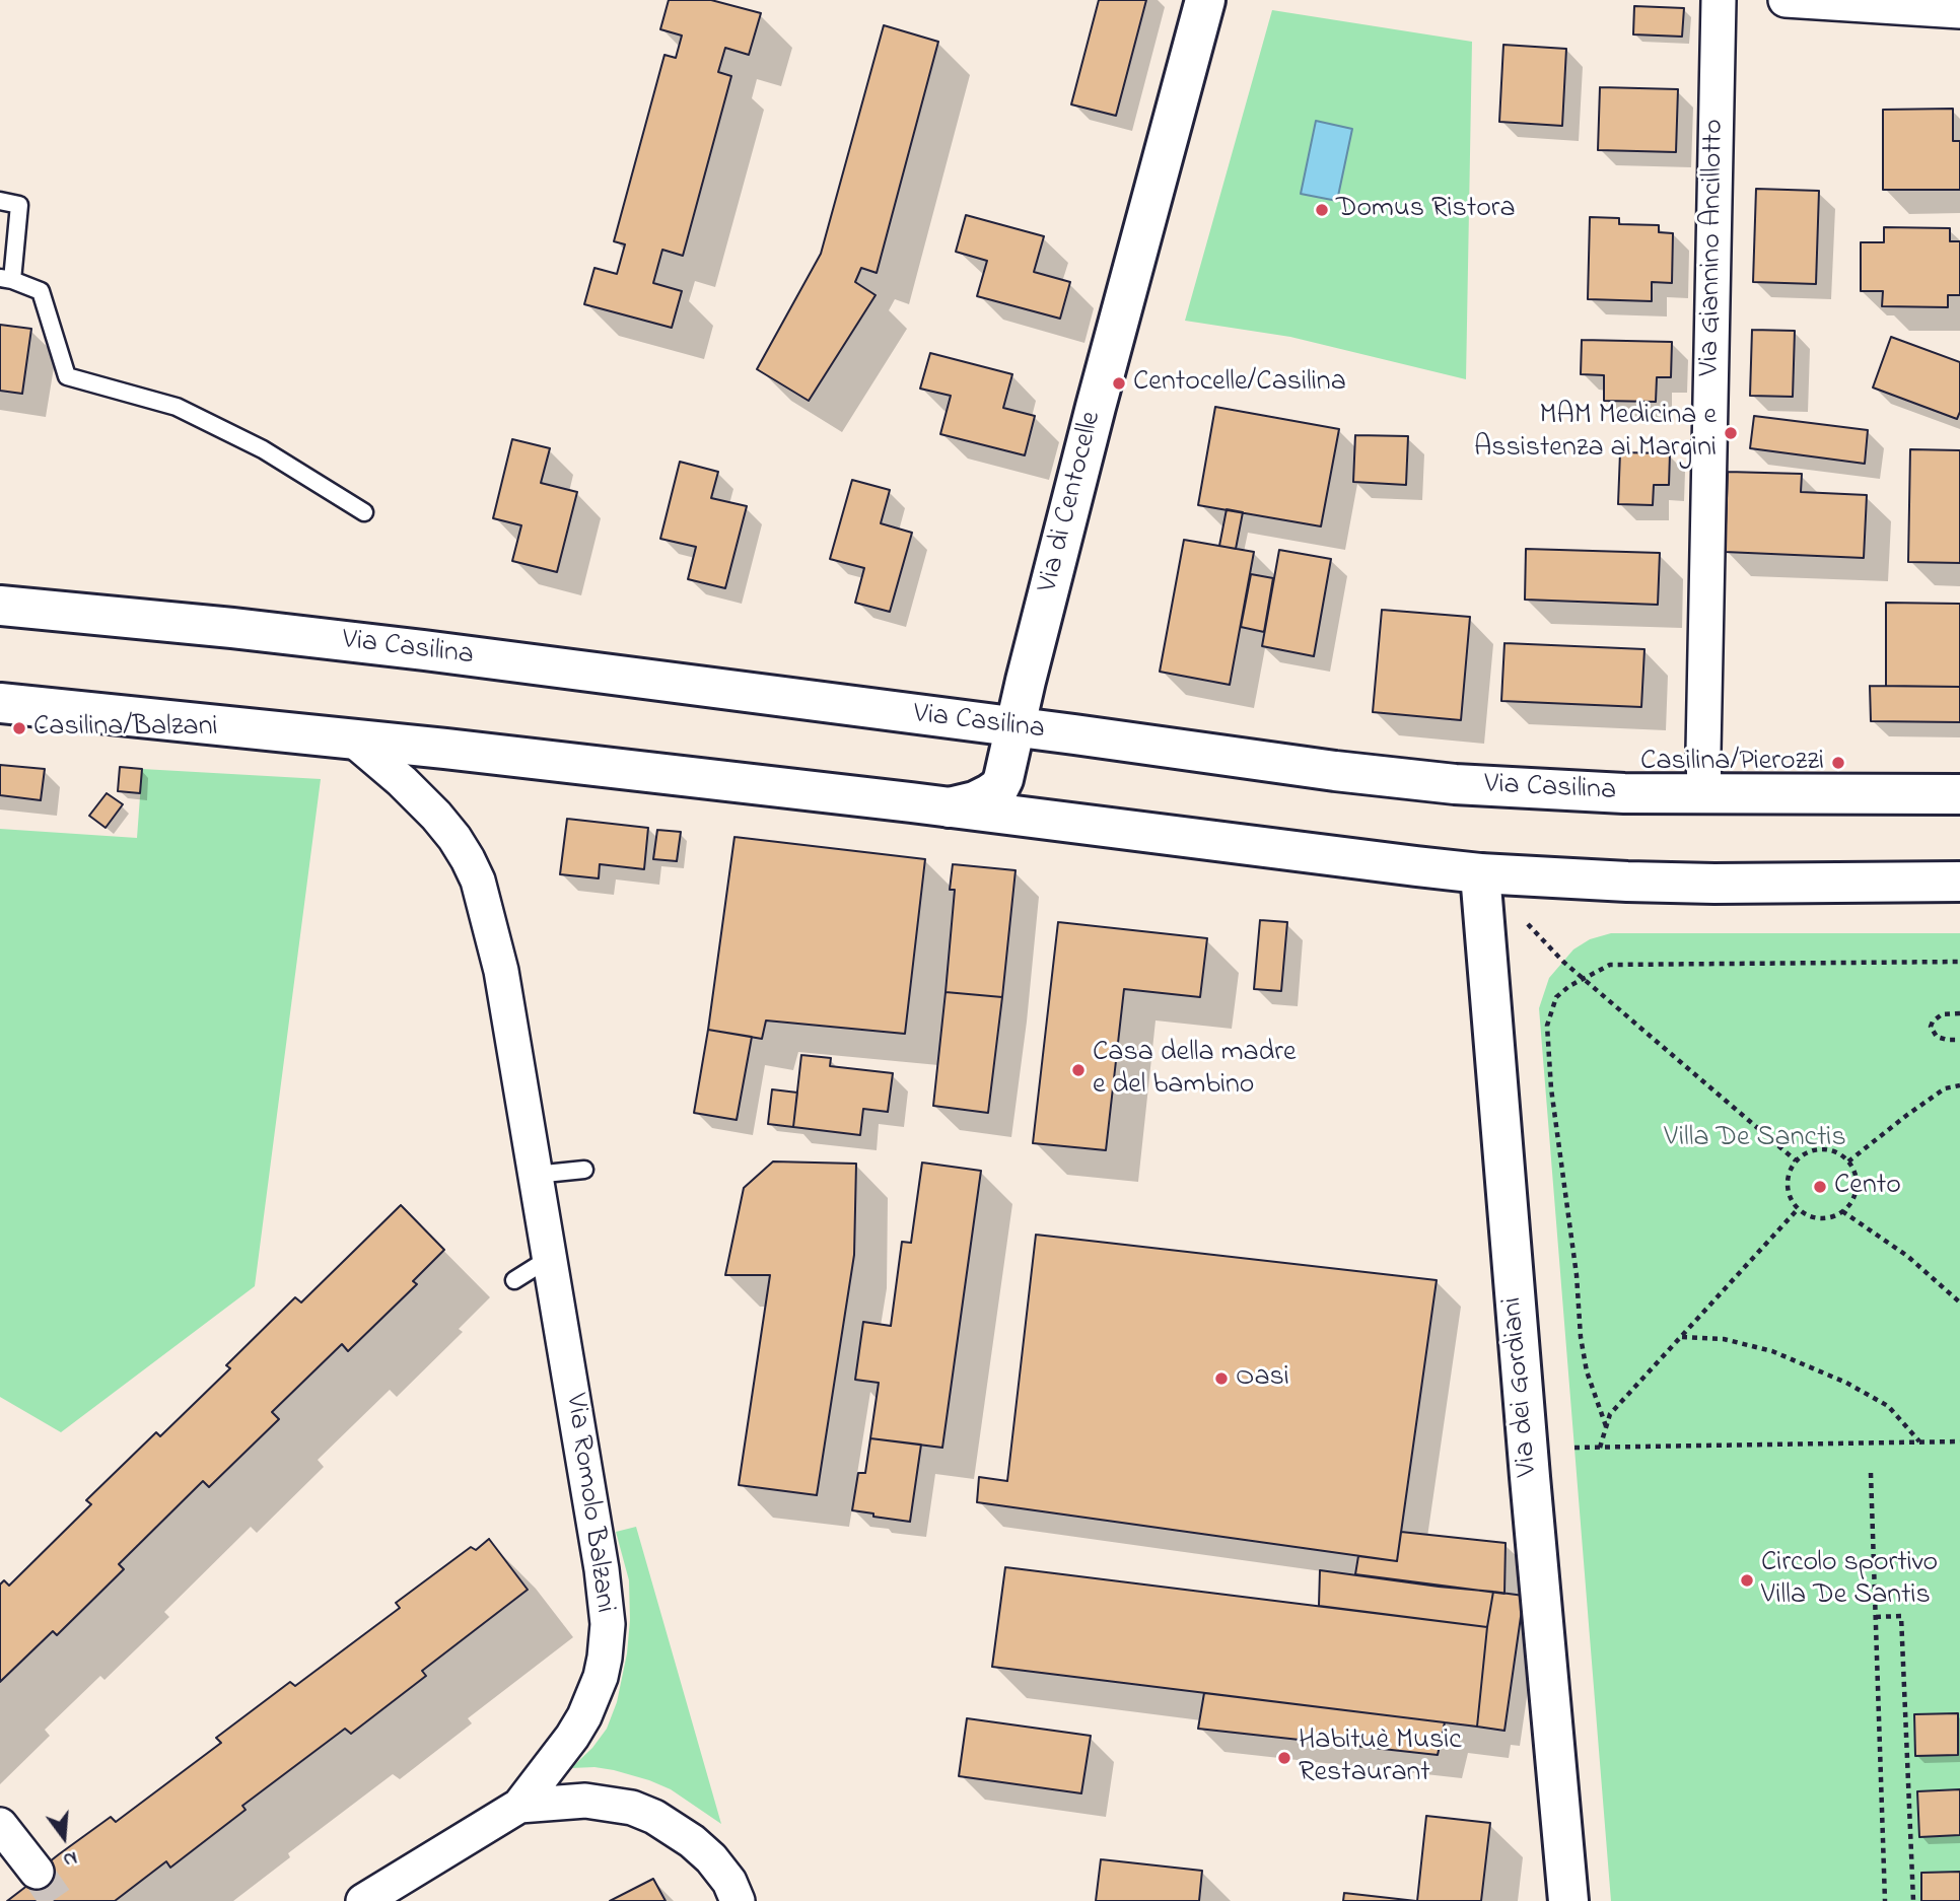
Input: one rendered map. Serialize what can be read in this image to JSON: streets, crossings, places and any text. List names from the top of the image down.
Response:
{
  "streets": {
    "main road": ["Via di Centocelle", "Via Casilina", "Via dei Gordiani"],
    "street": ["Via Giannino Ancillotto", "Via Romolo Balzani"]
  },
  "crossings": [
    ["Via Giannino Ancillotto", "Via Casilina"],
    ["Via di Centocelle", "Via Casilina"]
  ],
  "parks": ["Villa De Sanctis"],
  "places": [
    "Domus Ristora",
    "Centocelle/Casilina",
    "MAM Medicina e Assistenza ai Margini",
    "Casilina/Balzani",
    "Casilina/Pierozzi",
    "Casa della madre e del bambino",
    "Cento",
    "Oasi",
    "Circolo sportivo Villa De Santis",
    "Habituè Music Restaurant"
  ],
  "north": "bottom"
}
